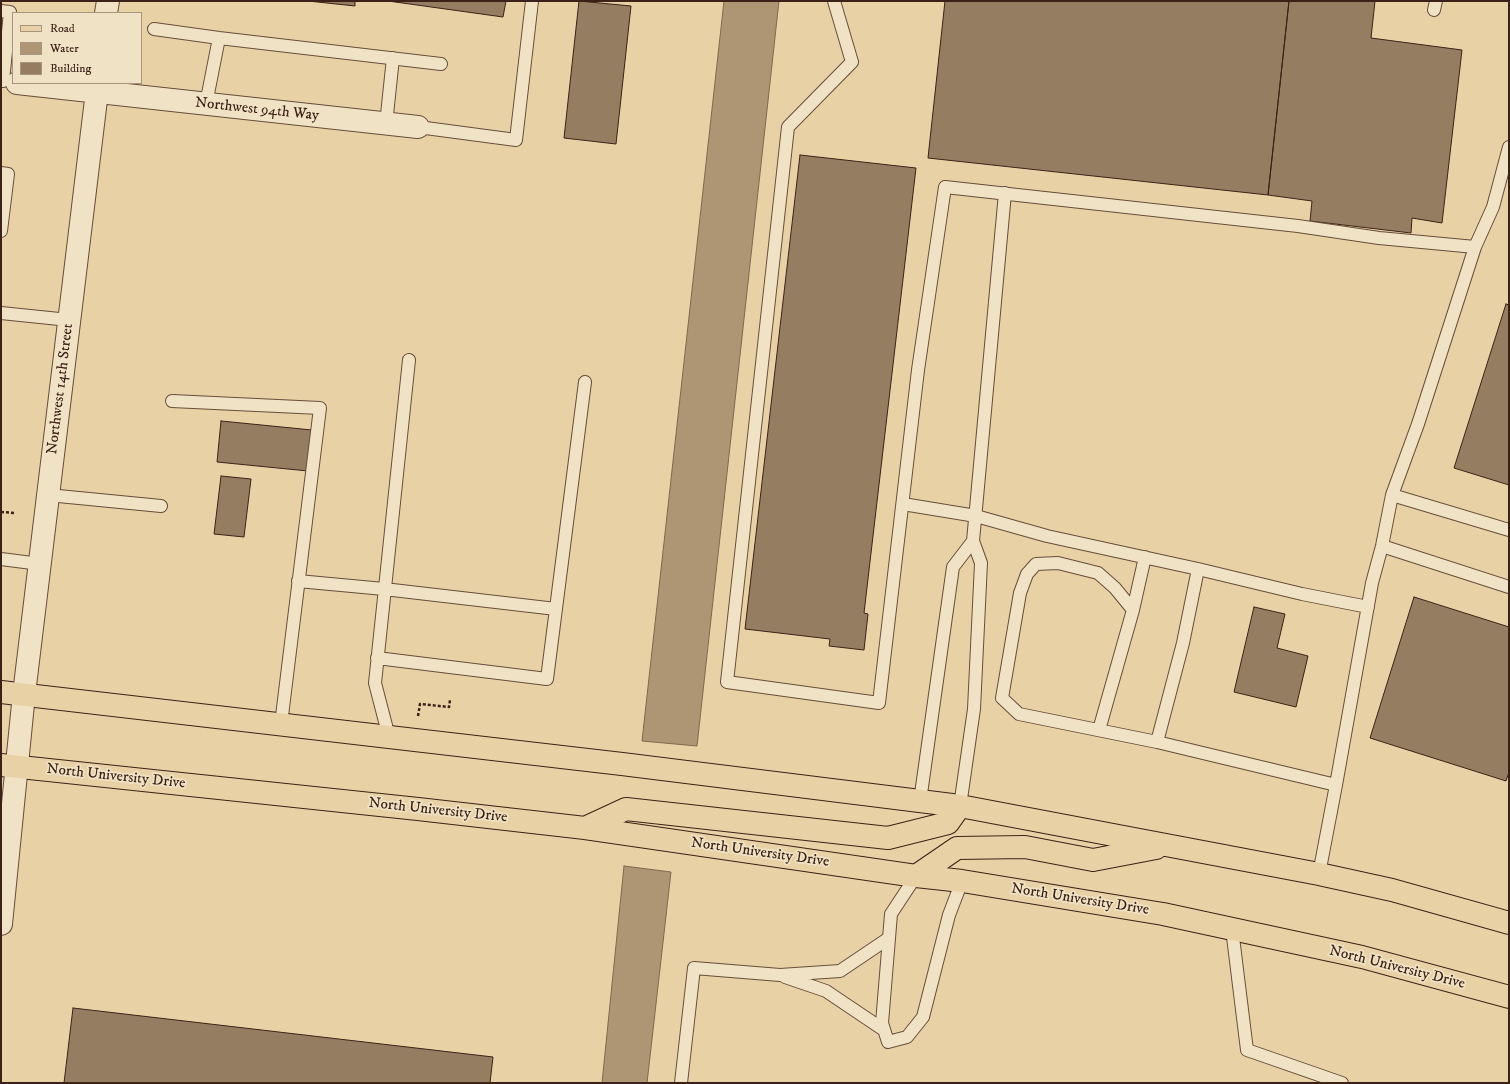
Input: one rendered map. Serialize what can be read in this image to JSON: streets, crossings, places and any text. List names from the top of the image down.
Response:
{
  "streets": {
    "main road": ["North University Drive"],
    "street": ["Northwest 94th Way", "Northwest 14th Street"]
  },
  "crossings": [
    ["Northwest 94th Way", "Northwest 14th Street"],
    ["Northwest 14th Street", "North University Drive"]
  ],
  "legend": ["Road", "Water", "Building"]
}
